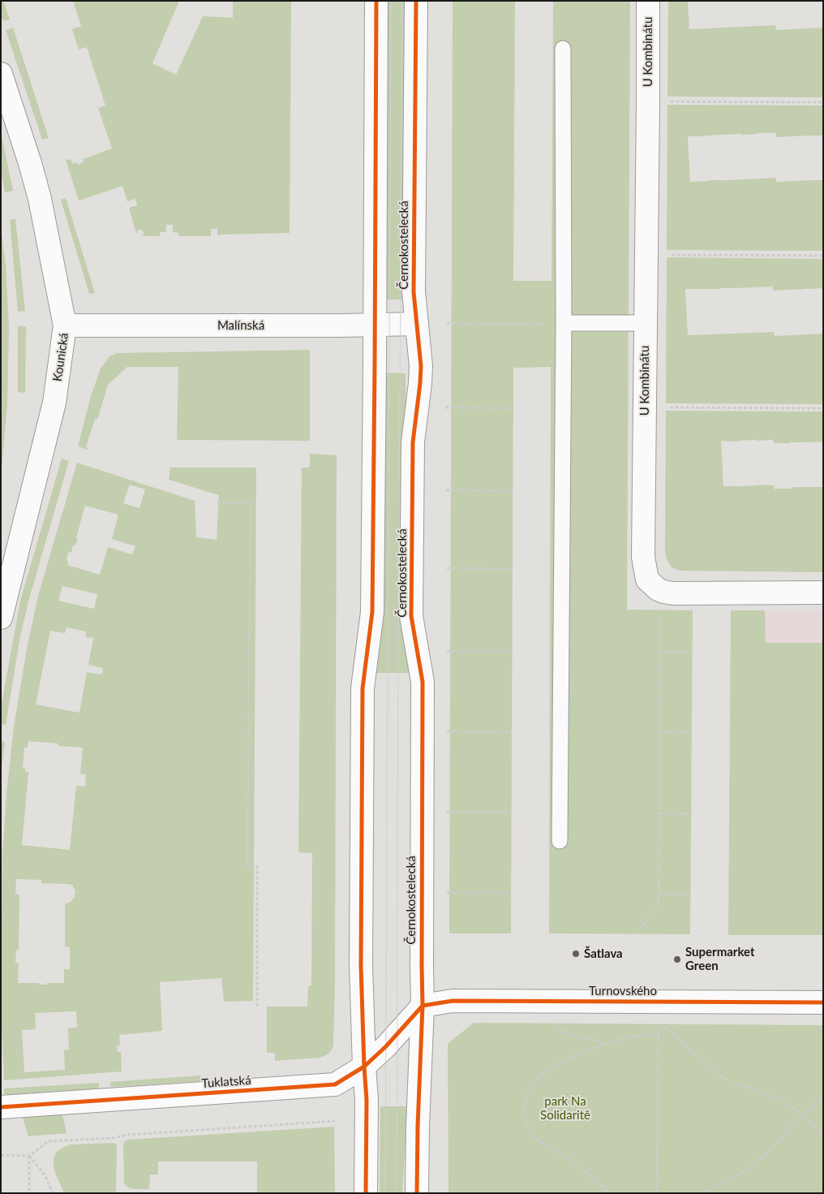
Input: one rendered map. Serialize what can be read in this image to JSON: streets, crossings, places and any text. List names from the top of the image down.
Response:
{
  "streets": {
    "street": [
      "U Kombinátu",
      "Černokostelecká",
      "Malínská",
      "Kounická",
      "Turnovského",
      "Tuklatská"
    ]
  },
  "crossings": [
    ["Černokostelecká", "Malínská"],
    ["Černokostelecká", "Turnovského"],
    ["Černokostelecká", "Tuklatská"],
    ["Malínská", "Kounická"],
    ["Turnovského", "Tuklatská"]
  ],
  "parks": ["park Na Solidaritě"],
  "places": ["Šatlava", "Supermarket Green"]
}
